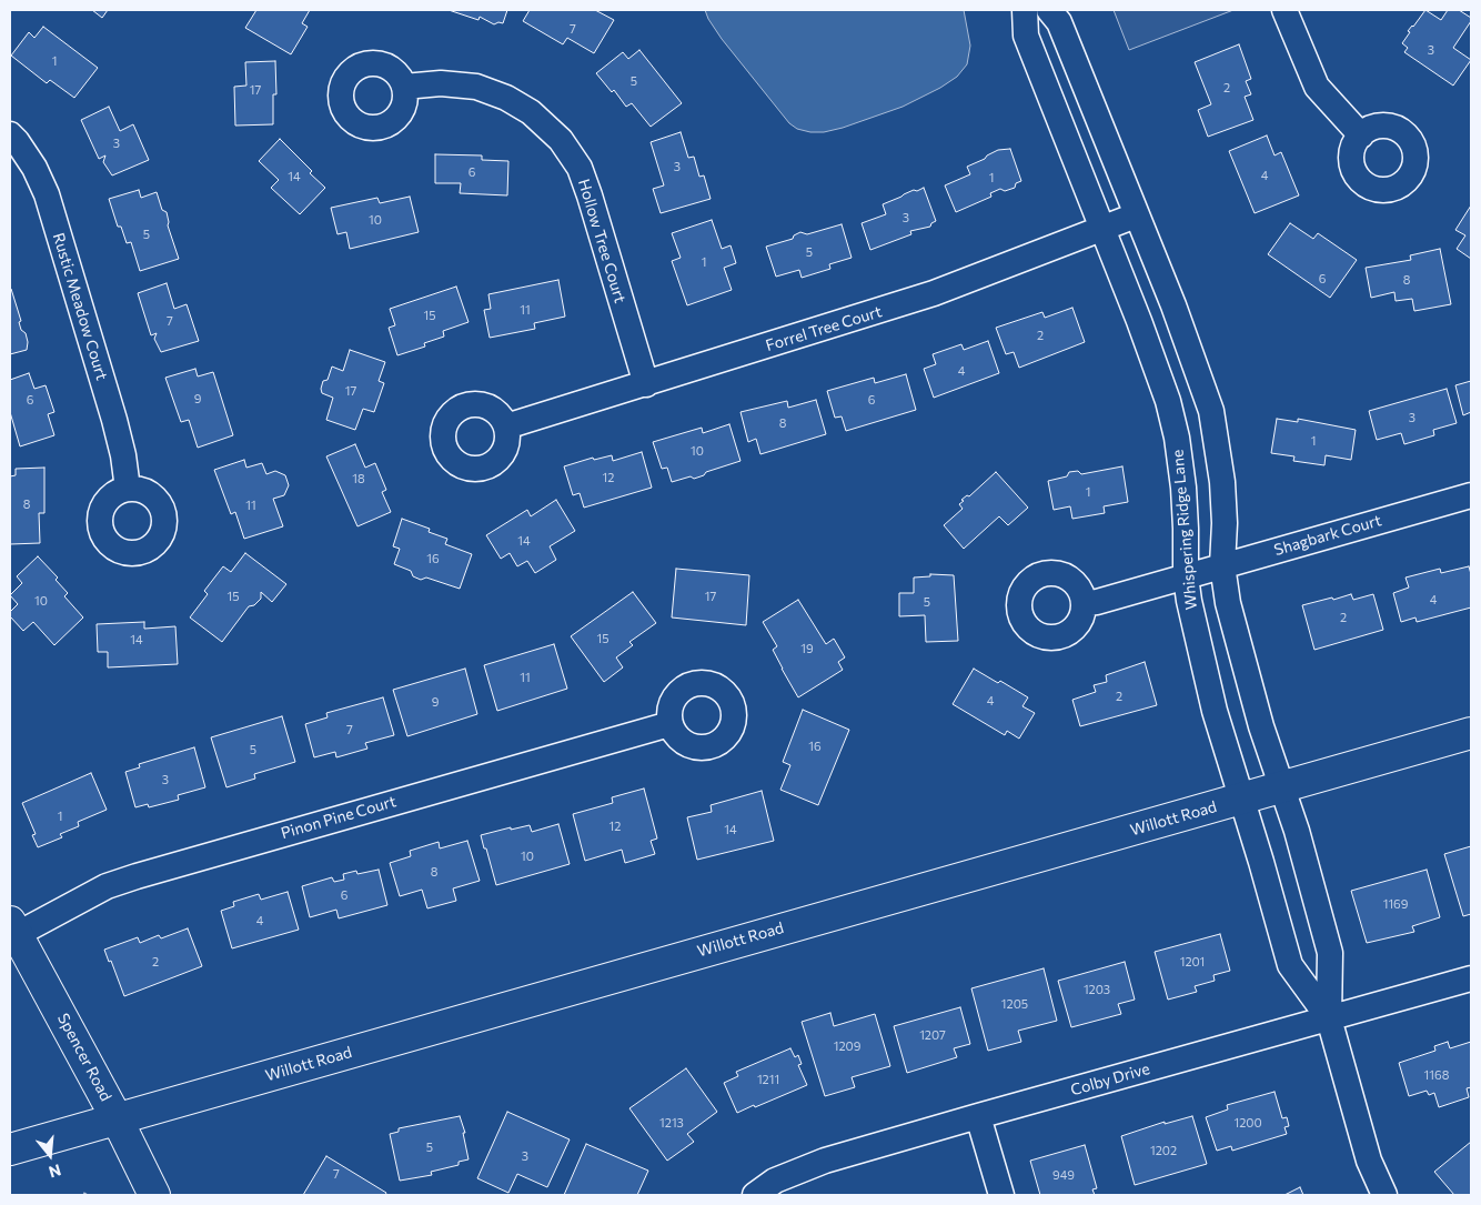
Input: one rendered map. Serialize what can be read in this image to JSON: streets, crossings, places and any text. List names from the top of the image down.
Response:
{
  "streets": {
    "main road": ["Willott Road", "Spencer Road"],
    "street": [
      "Hollow Tree Court",
      "Rustic Meadow Court",
      "Forrel Tree Court",
      "Whispering Ridge Lane",
      "Shagbark Court",
      "Pinon Pine Court",
      "Colby Drive"
    ]
  },
  "crossings": [
    ["Hollow Tree Court", "Forrel Tree Court"],
    ["Forrel Tree Court", "Whispering Ridge Lane"],
    ["Whispering Ridge Lane", "Shagbark Court"],
    ["Whispering Ridge Lane", "Willott Road"],
    ["Whispering Ridge Lane", "Colby Drive"],
    ["Pinon Pine Court", "Spencer Road"],
    ["Willott Road", "Spencer Road"]
  ],
  "house_numbers": [
    "7",
    "3",
    "1",
    "5",
    "2",
    "17",
    "3",
    "3",
    "6",
    "4",
    "14",
    "1",
    "3",
    "10",
    "5",
    "5",
    "1",
    "6",
    "8",
    "11",
    "15",
    "7",
    "2",
    "4",
    "17",
    "9",
    "6",
    "6",
    "3",
    "8",
    "1",
    "10",
    "12",
    "18",
    "1",
    "8",
    "11",
    "14",
    "16",
    "15",
    "17",
    "4",
    "10",
    "5",
    "2",
    "15",
    "14",
    "19",
    "11",
    "2",
    "4",
    "9",
    "7",
    "16",
    "5",
    "3",
    "1",
    "12",
    "14",
    "10",
    "8",
    "6",
    "1169",
    "4",
    "2",
    "1201",
    "1203",
    "1205",
    "1207",
    "1209",
    "1168",
    "1211",
    "1213",
    "1200",
    "5",
    "1202",
    "3",
    "7",
    "949"
  ],
  "north": "bottom"
}
